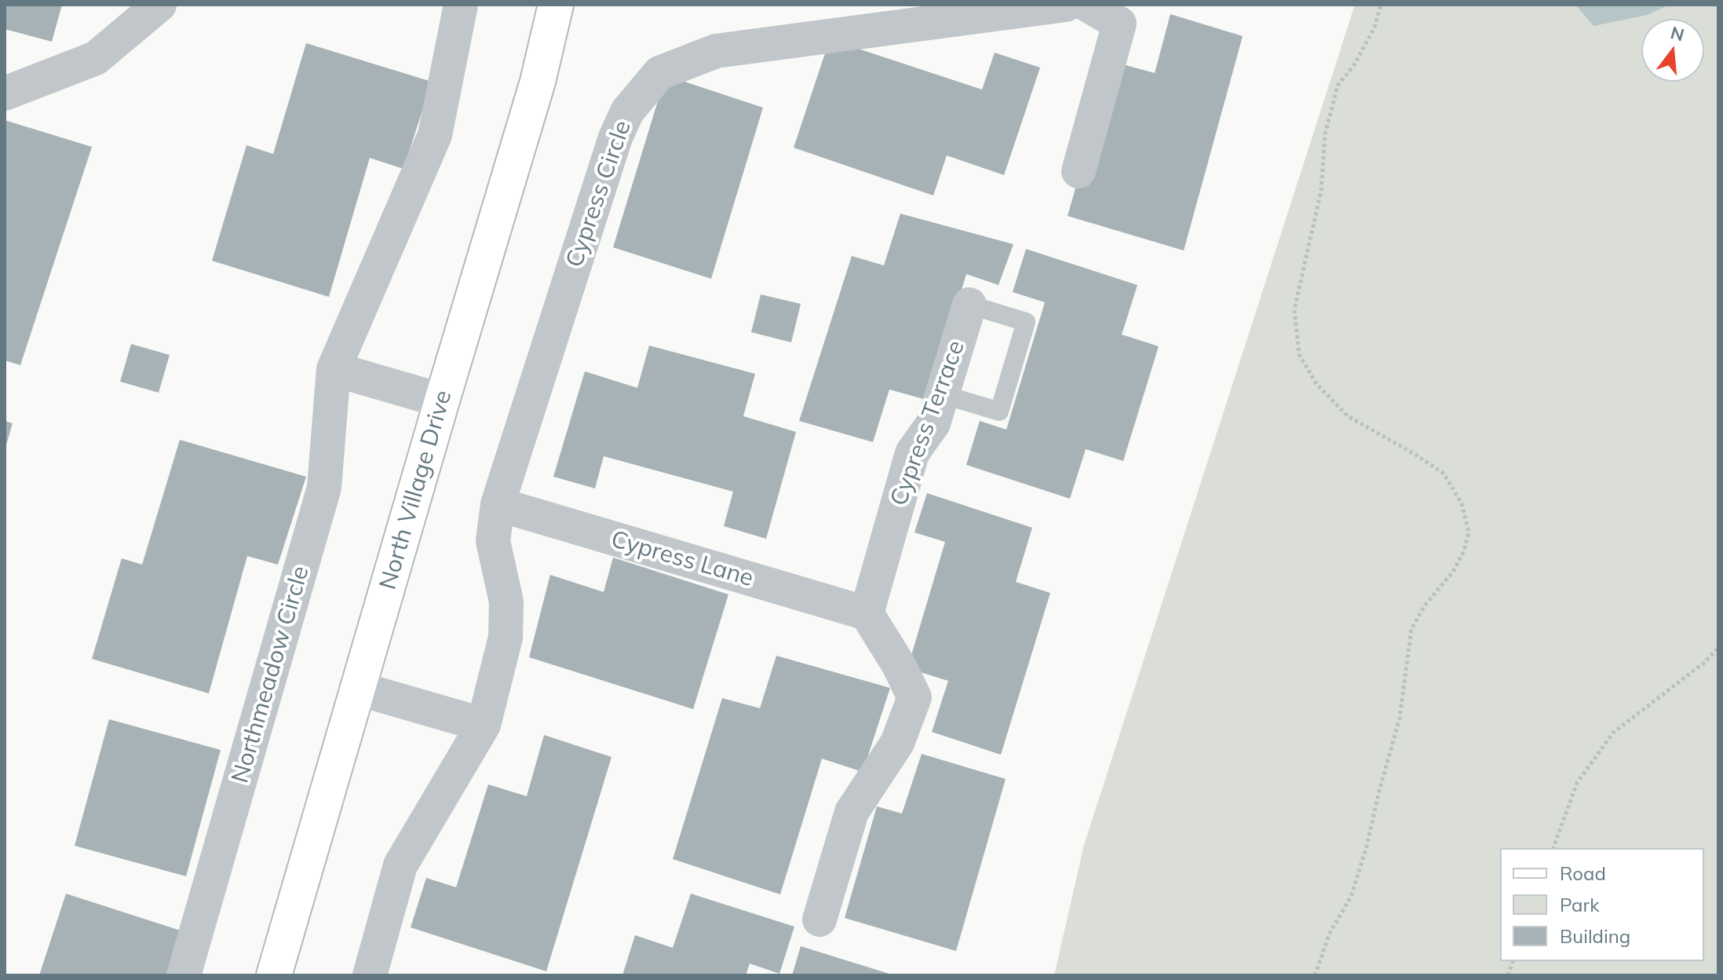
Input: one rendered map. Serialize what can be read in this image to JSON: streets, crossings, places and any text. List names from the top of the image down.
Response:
{
  "streets": {
    "street": [
      "Cypress Circle",
      "Cypress Terrace",
      "North Village Drive",
      "Cypress Lane",
      "Northmeadow Circle"
    ]
  },
  "crossings": [
    ["Cypress Circle", "Cypress Lane"],
    ["Cypress Terrace", "Cypress Lane"]
  ],
  "legend": ["Road", "Park", "Building"],
  "north": "top"
}
